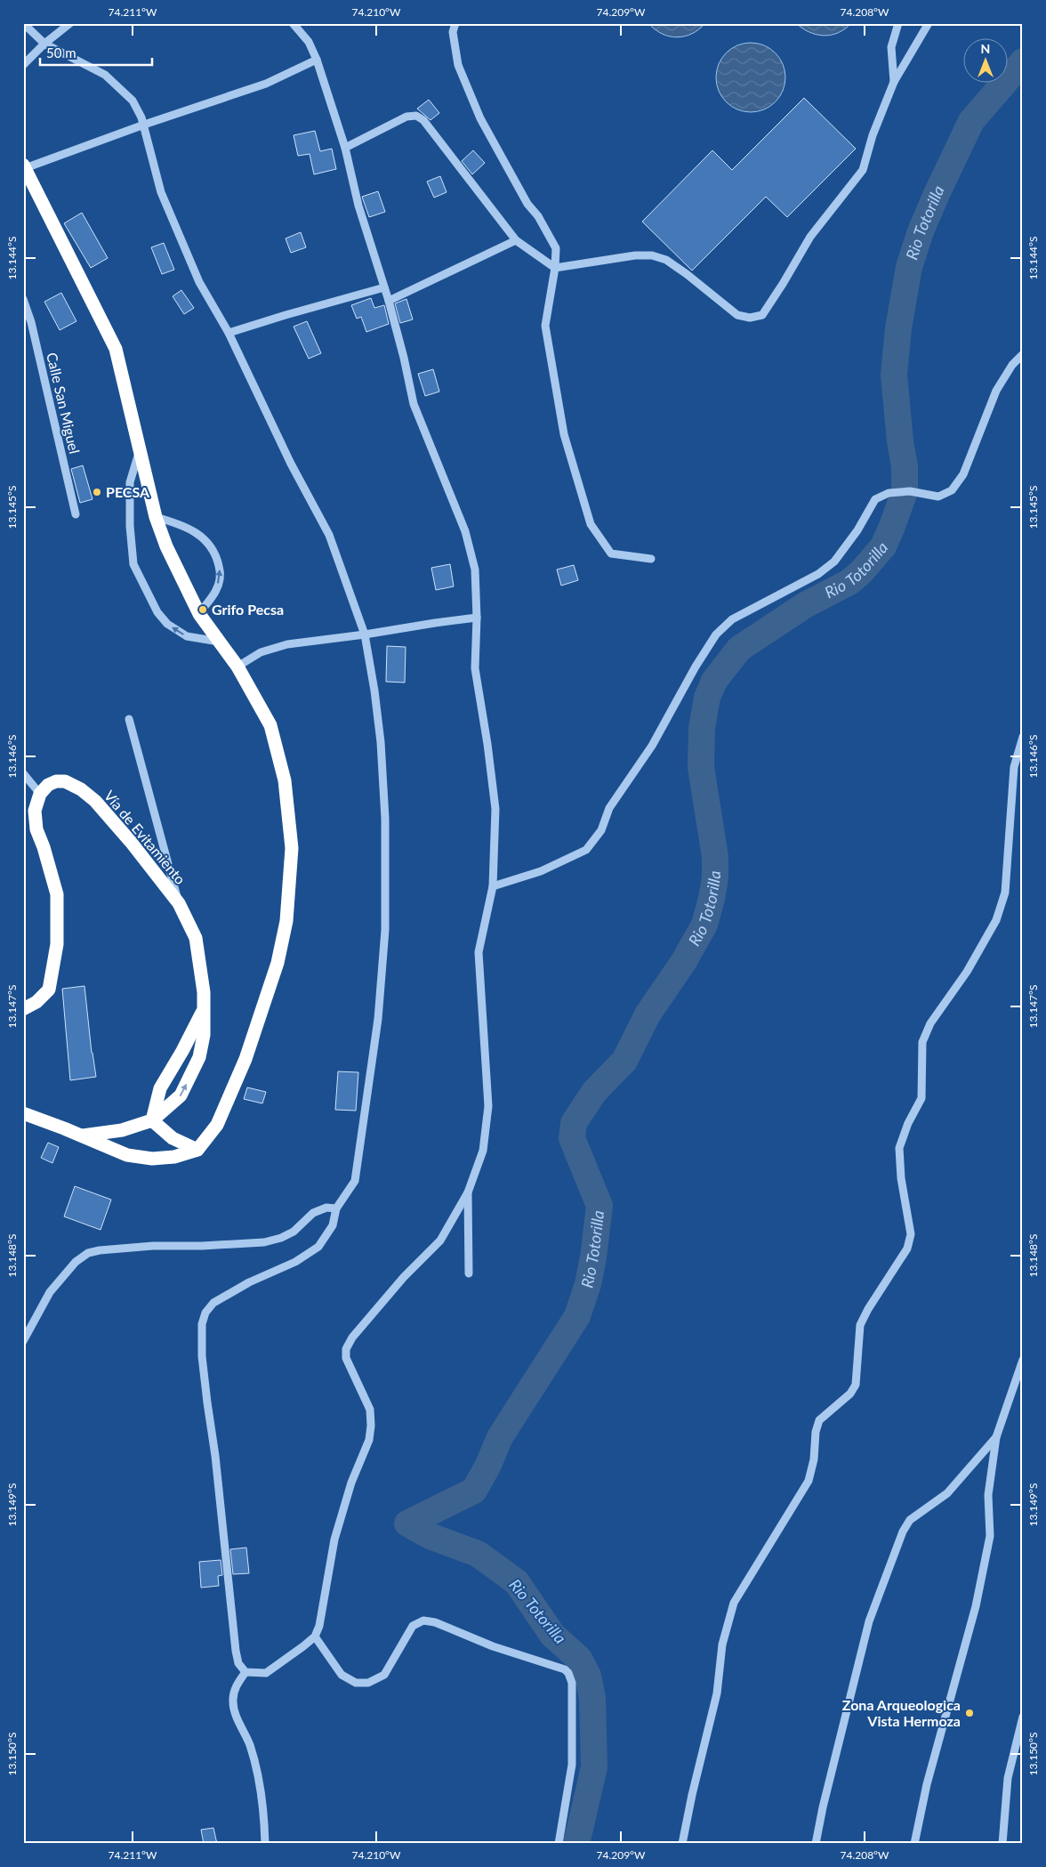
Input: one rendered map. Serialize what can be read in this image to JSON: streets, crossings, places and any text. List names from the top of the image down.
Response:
{
  "streets": {
    "highway": ["Vía de Evitamiento"],
    "street": ["Calle San Miguel"]
  },
  "water": ["Rio Totorilla"],
  "places": ["PECSA", "Grifo Pecsa", "Zona Arqueologica Vista Hermoza"],
  "scale_bar": "50 m",
  "north": "top",
  "coordinates": [
    "74.211°W",
    "74.210°W",
    "74.209°W",
    "74.208°W",
    "13.144°S",
    "13.145°S",
    "13.146°S",
    "13.147°S",
    "13.148°S",
    "13.149°S",
    "13.150°S"
  ]
}
